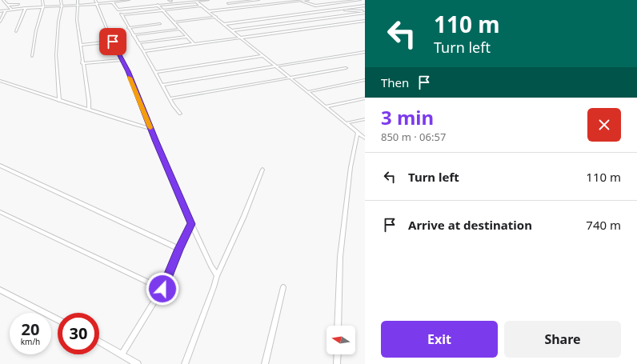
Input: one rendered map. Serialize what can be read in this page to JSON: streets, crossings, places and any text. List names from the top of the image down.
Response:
{
  "north": "left",
  "page": {
    "turn": ["110 m", "Turn left"],
    "then": "Then",
    "heading": ["3 min", "850 m · 06:57"],
    "list": [
      {
        "name": "Turn left",
        "value": "110 m"
      },
      {
        "name": "Arrive at destination",
        "value": "740 m"
      }
    ],
    "speed": "20 km/h",
    "limit": "30",
    "buttons": ["Exit", "Share"]
  }
}
